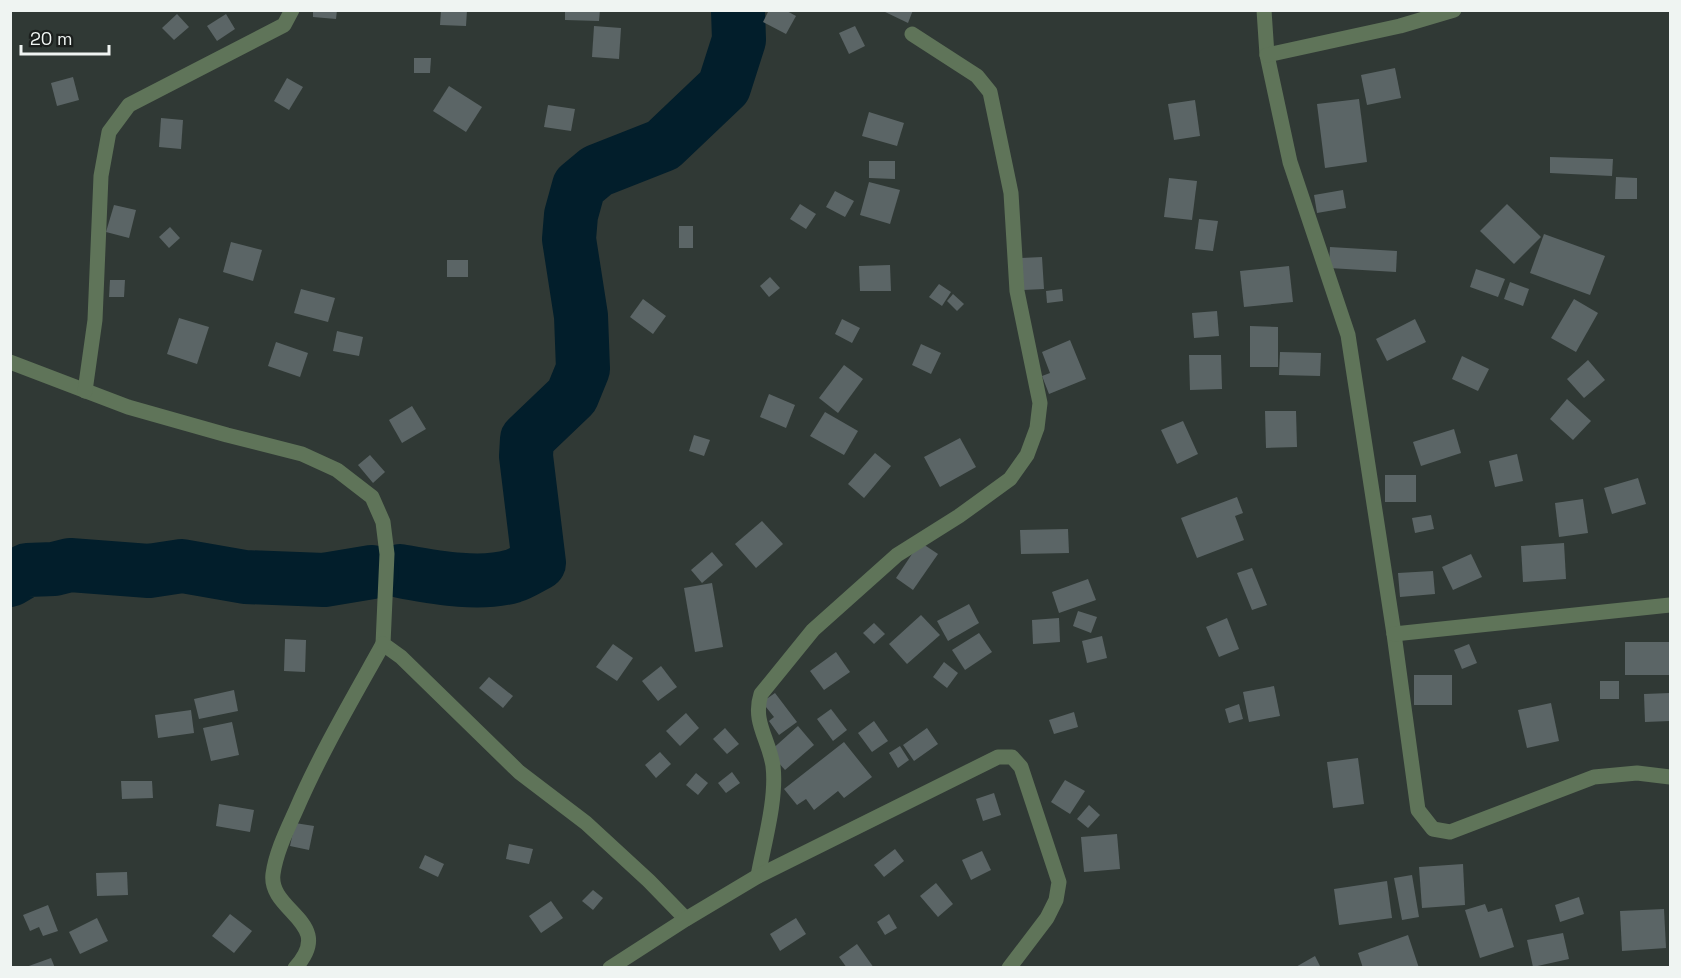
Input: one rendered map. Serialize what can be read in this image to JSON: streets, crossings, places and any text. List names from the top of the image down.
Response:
{
  "scale_bar": "20 m"
}
